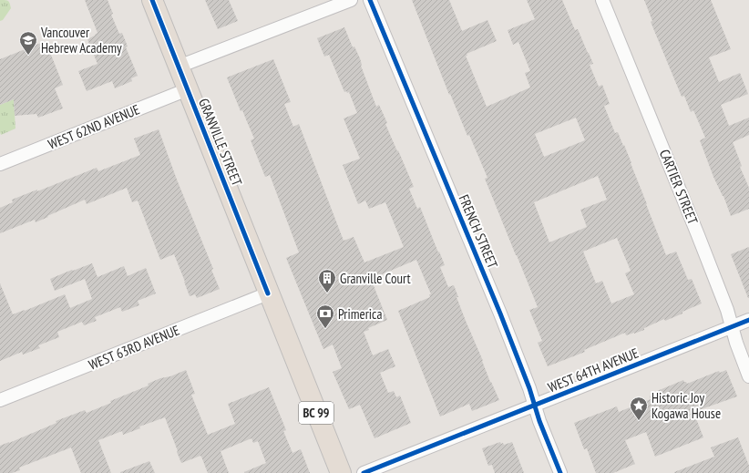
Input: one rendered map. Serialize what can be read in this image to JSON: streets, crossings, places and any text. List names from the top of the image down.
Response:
{
  "streets": {
    "highway": ["GRANVILLE STREET", "BC 99"],
    "street": [
      "WEST 62ND AVENUE",
      "CARTIER STREET",
      "FRENCH STREET",
      "WEST 63RD AVENUE",
      "WEST 64TH AVENUE"
    ]
  },
  "crossings": [
    ["WEST 62ND AVENUE", "GRANVILLE STREET"],
    ["GRANVILLE STREET", "WEST 63RD AVENUE"],
    ["CARTIER STREET", "WEST 64TH AVENUE"],
    ["FRENCH STREET", "WEST 64TH AVENUE"]
  ],
  "places": {
    "school or university": ["Vancouver Hebrew Academy"],
    "building": ["Granville Court"],
    "bank": ["Primerica"],
    "place": ["Historic Joy Kogawa House"]
  }
}
